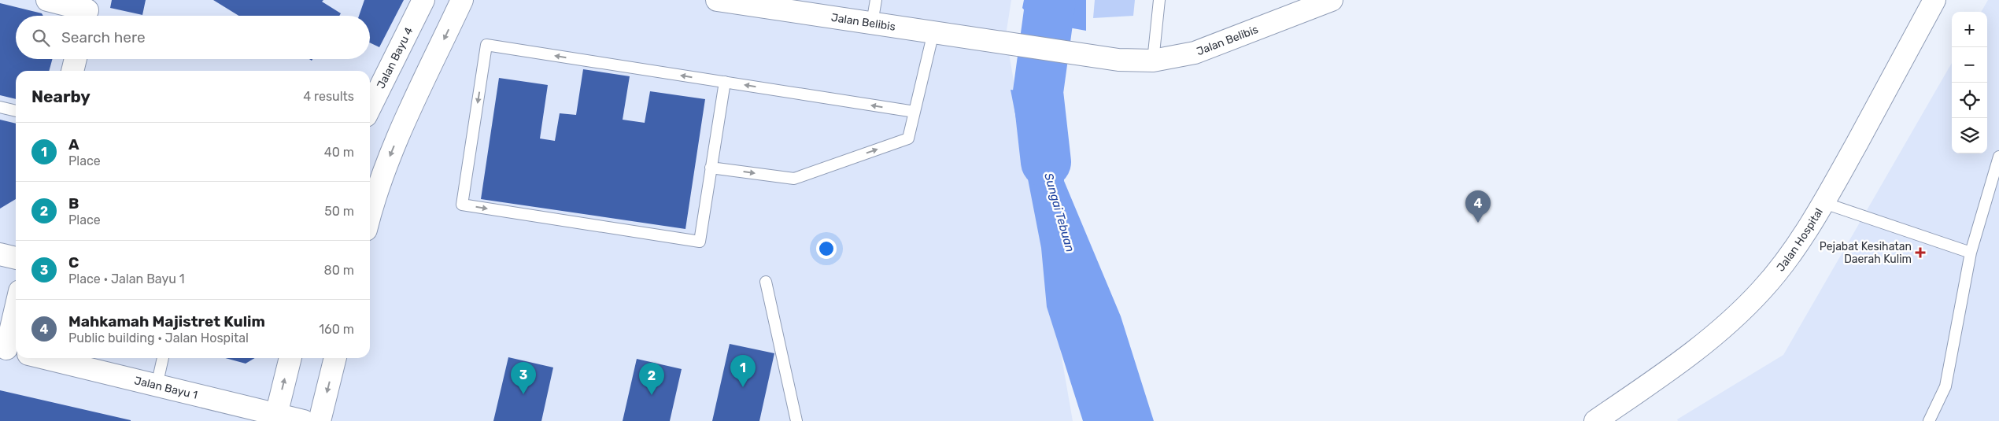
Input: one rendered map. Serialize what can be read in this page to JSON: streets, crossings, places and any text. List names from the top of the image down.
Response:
{
  "streets": {
    "street": [
      "Jalan Belibis",
      "Jalan Bayu 4",
      "Jalan Hospital",
      "Jalan Bayu 1"
    ]
  },
  "water": ["Sungai Tebuan"],
  "places": {
    "health": ["Pejabat Kesihatan Daerah Kulim"]
  },
  "page": {
    "map_buttons": ["+", "−"],
    "search": "Search here",
    "heading": ["Nearby", "4 results"],
    "list": [
      {
        "mark": "1",
        "name": "A",
        "note": "Place",
        "value": "40 m"
      },
      {
        "mark": "2",
        "name": "B",
        "note": "Place",
        "value": "50 m"
      },
      {
        "mark": "3",
        "name": "C",
        "note": "Place · Jalan Bayu 1",
        "value": "80 m"
      },
      {
        "mark": "4",
        "name": "Mahkamah Majistret Kulim",
        "note": "Public building · Jalan Hospital",
        "value": "160 m"
      }
    ],
    "pins": [
      "4",
      "1",
      "3",
      "2"
    ]
  }
}
